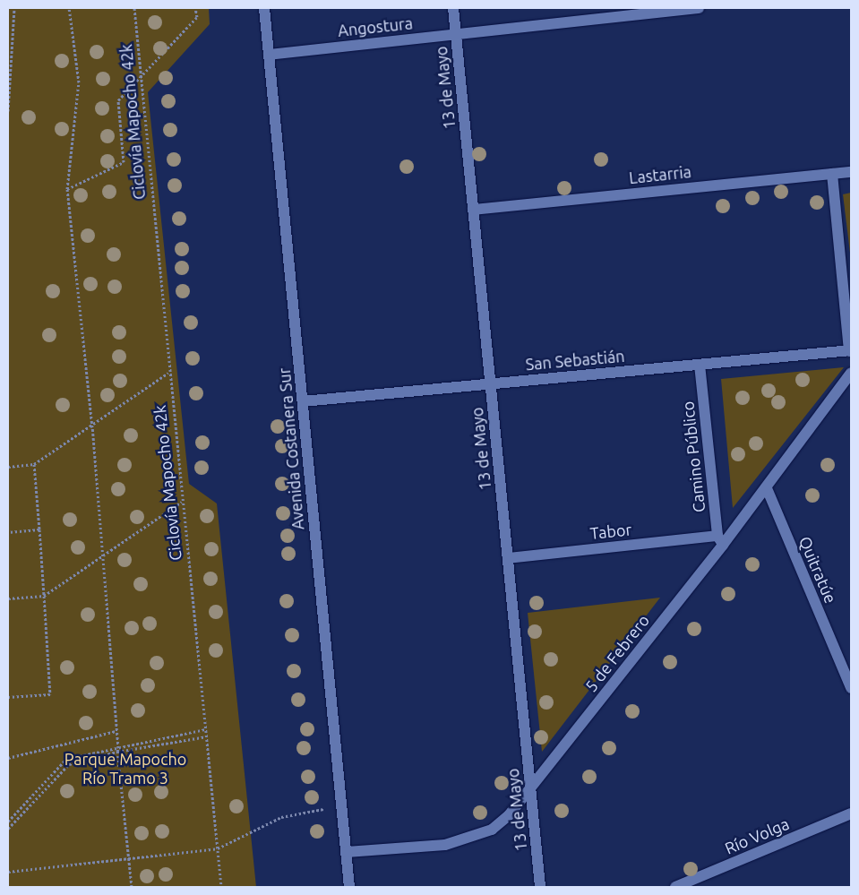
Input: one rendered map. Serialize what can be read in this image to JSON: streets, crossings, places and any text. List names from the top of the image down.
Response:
{
  "streets": {
    "street": [
      "Angostura",
      "13 de Mayo",
      "Lastarria",
      "San Sebastián",
      "Avenida Costanera Sur",
      "Camino Público",
      "Tabor",
      "Quitratúe",
      "5 de Febrero",
      "Río Volga"
    ],
    "path": ["Ciclovía Mapocho 42k"]
  },
  "crossings": [
    ["Angostura", "13 de Mayo"],
    ["Angostura", "Avenida Costanera Sur"],
    ["13 de Mayo", "Lastarria"],
    ["13 de Mayo", "San Sebastián"],
    ["13 de Mayo", "Tabor"],
    ["13 de Mayo", "5 de Febrero"],
    ["San Sebastián", "Avenida Costanera Sur"],
    ["San Sebastián", "Camino Público"],
    ["Avenida Costanera Sur", "5 de Febrero"],
    ["Camino Público", "Tabor"],
    ["Camino Público", "5 de Febrero"],
    ["Tabor", "5 de Febrero"],
    ["Quitratúe", "5 de Febrero"]
  ],
  "parks": ["Parque Mapocho Río Tramo 3"]
}
